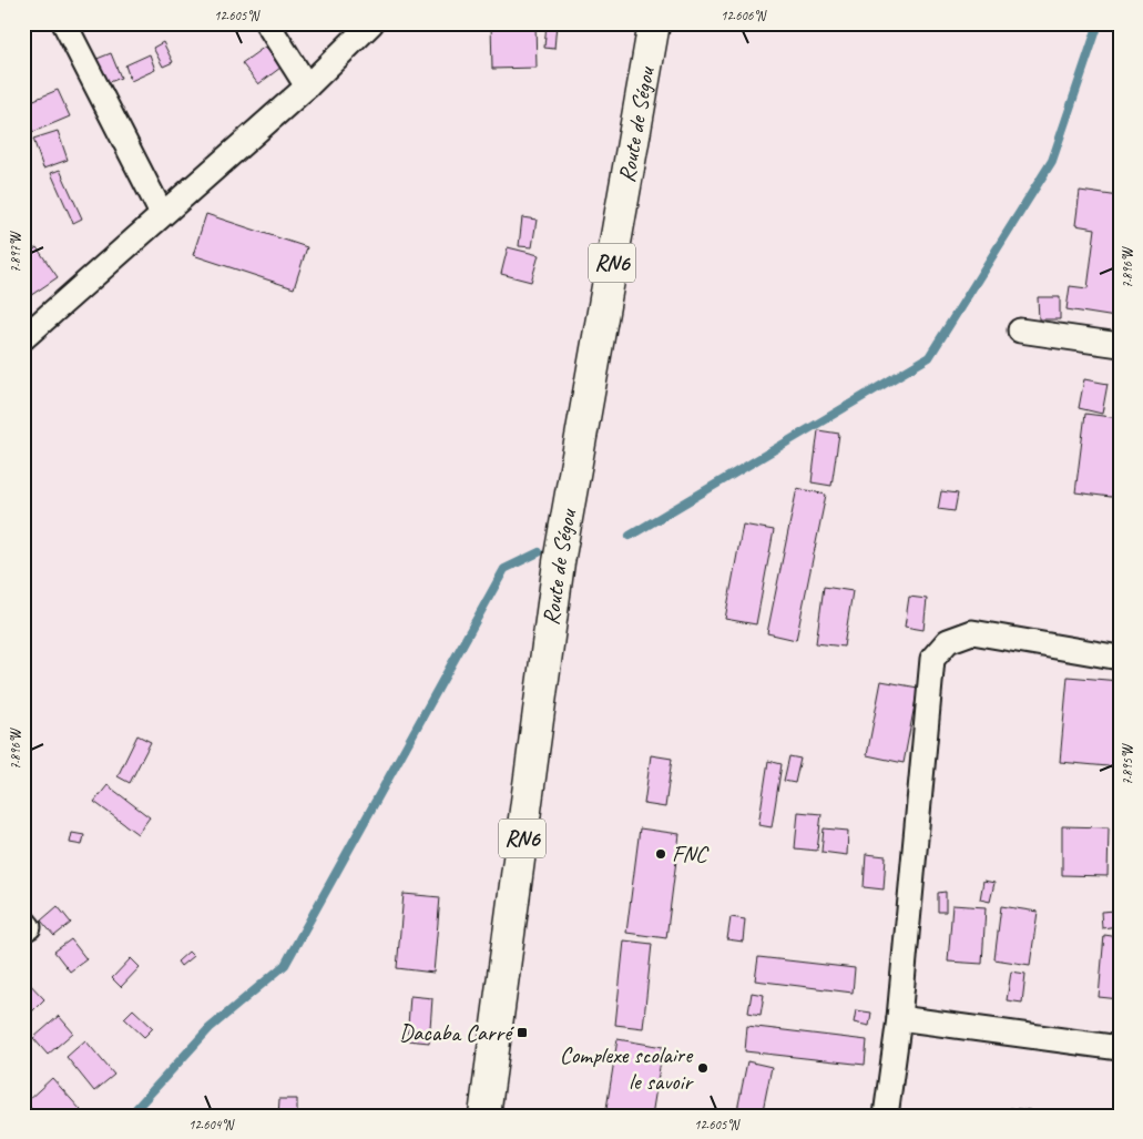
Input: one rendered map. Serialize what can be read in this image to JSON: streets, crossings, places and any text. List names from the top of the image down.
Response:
{
  "streets": {
    "highway": ["Route de Ségou", "RN6"]
  },
  "places": {
    "other": ["FNC", "Complexe scolaire le savoir"],
    "transit": ["Dacaba Carré"]
  },
  "coordinates": [
    "12.605°N",
    "12.606°N",
    "7.897°W",
    "7.896°W",
    "7.895°W",
    "12.604°N"
  ]
}
